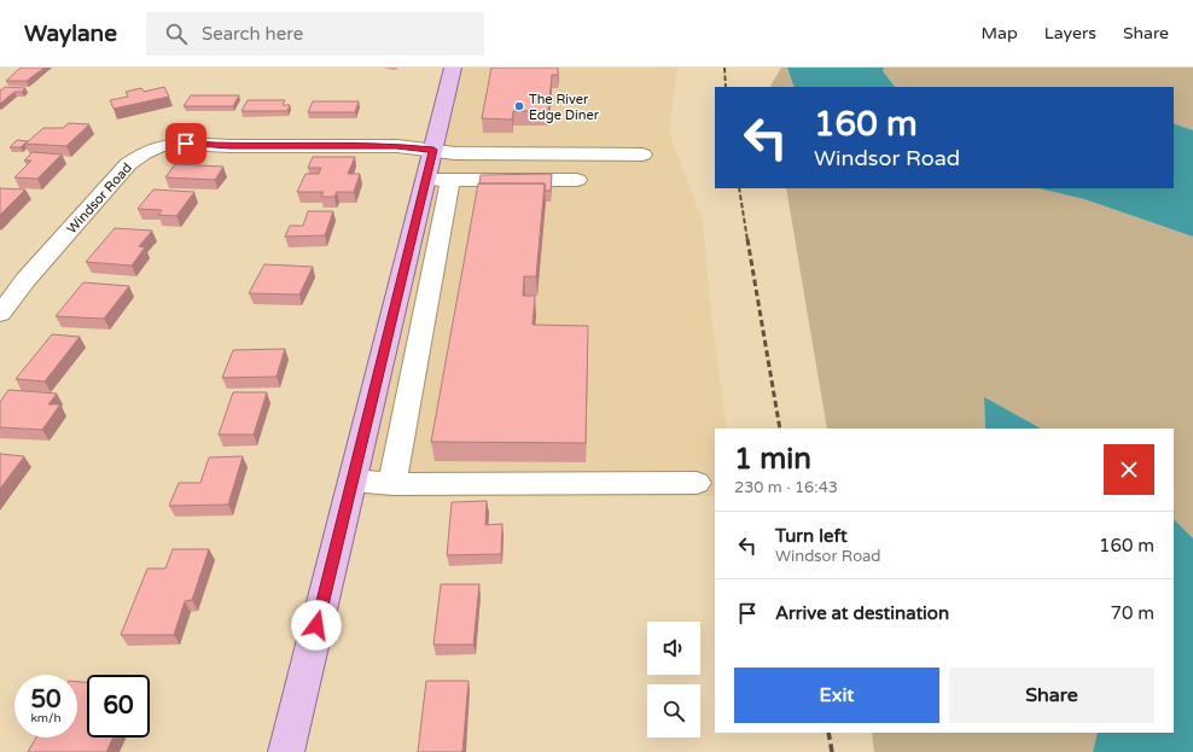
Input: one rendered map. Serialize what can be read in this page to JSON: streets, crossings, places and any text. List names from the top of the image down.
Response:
{
  "streets": {
    "street": ["Windsor Road"]
  },
  "places": ["The River Edge Diner"],
  "page": {
    "header": "Waylane",
    "search": "Search here",
    "nav": ["Map", "Layers", "Share"],
    "turn": ["160 m", "Windsor Road"],
    "heading": ["1 min", "230 m · 16:43"],
    "list": [
      {
        "name": "Turn left",
        "note": "Windsor Road",
        "value": "160 m"
      },
      {
        "name": "Arrive at destination",
        "value": "70 m"
      }
    ],
    "buttons": ["Exit", "Share"],
    "speed": "50 km/h",
    "limit": "60"
  }
}
